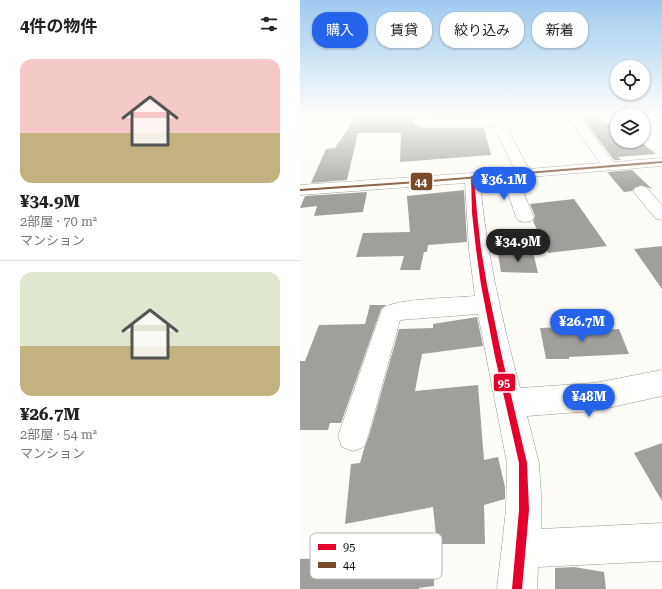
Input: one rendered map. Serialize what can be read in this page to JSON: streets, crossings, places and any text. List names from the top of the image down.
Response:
{
  "lines": ["transit line 44", "transit line 95"],
  "legend": ["95", "44"],
  "page": {
    "heading": "4件の物件",
    "chip": [
      "購入",
      "賃貸",
      "絞り込み",
      "新着"
    ],
    "list": [
      {
        "name": "¥34.9M",
        "note": "2部屋 · 70 m² · マンション"
      },
      {
        "name": "¥26.7M",
        "note": "2部屋 · 54 m² · マンション"
      }
    ],
    "price": [
      "¥36.1M",
      "¥34.9M",
      "¥26.7M",
      "¥48M"
    ]
  }
}
